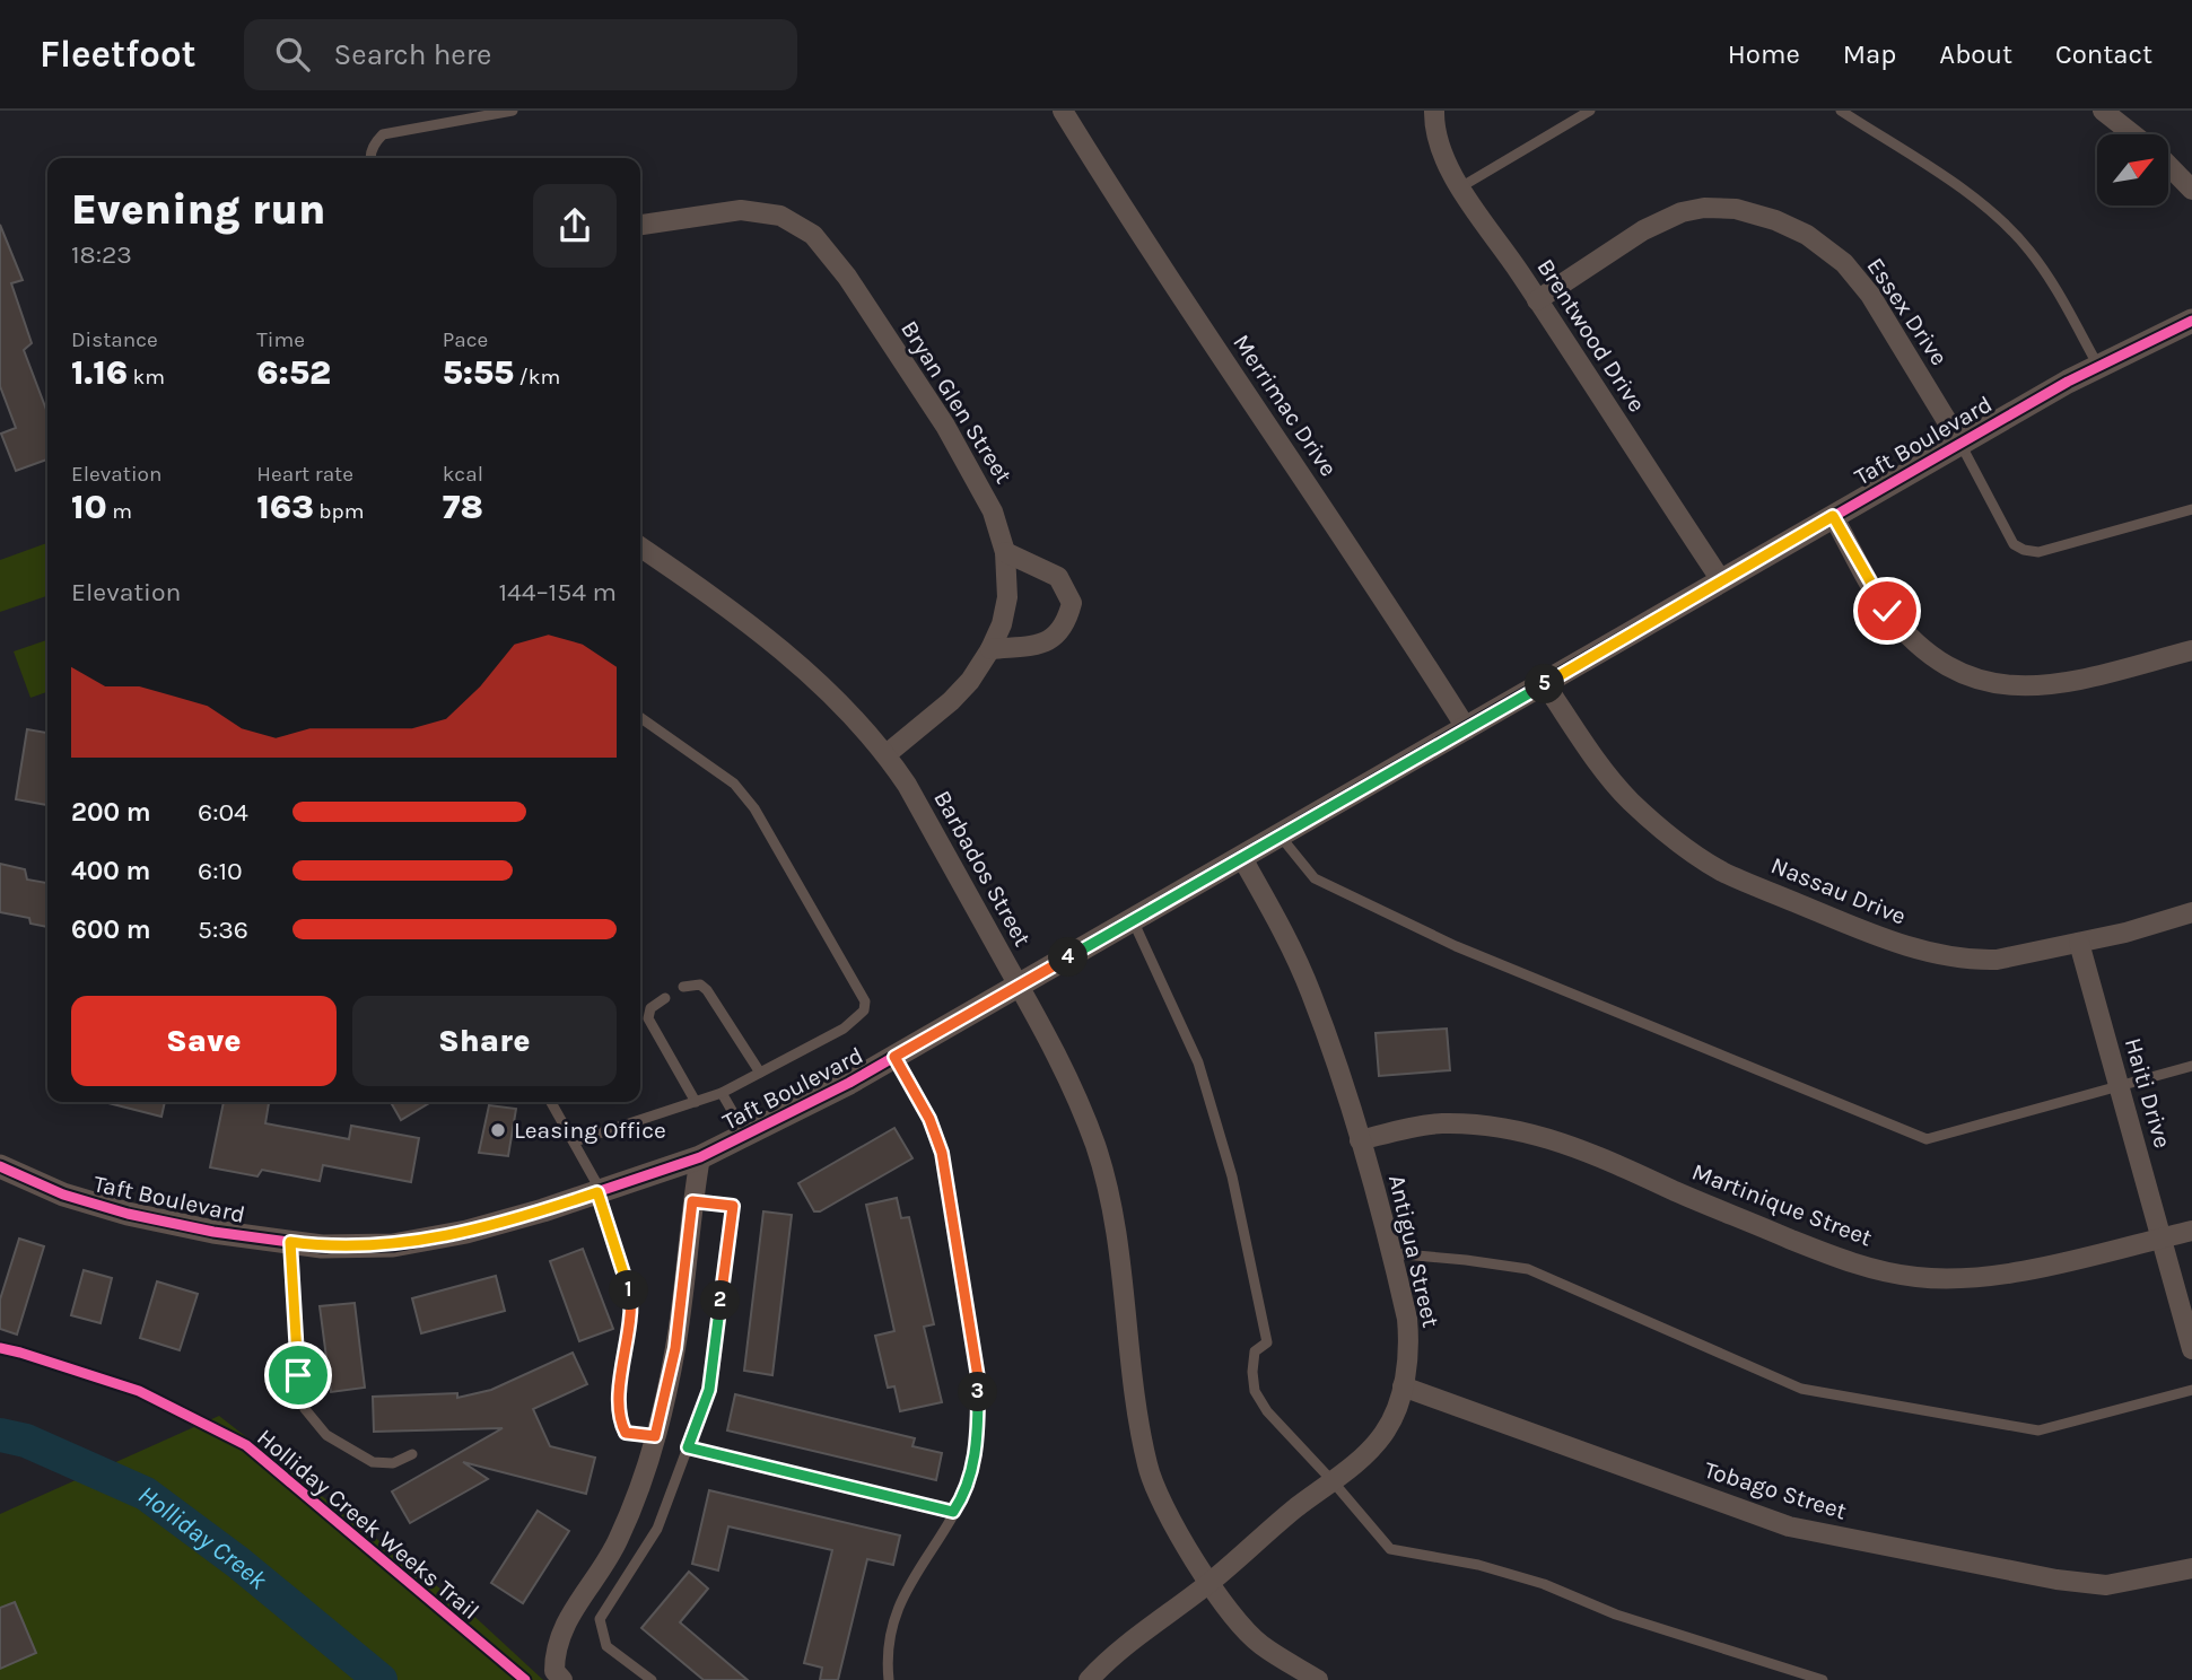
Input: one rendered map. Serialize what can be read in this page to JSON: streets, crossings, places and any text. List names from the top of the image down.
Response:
{
  "streets": {
    "street": [
      "Essex Drive",
      "Brentwood Drive",
      "Bryan Glen Street",
      "Merrimac Drive",
      "Taft Boulevard",
      "Barbados Street",
      "Nassau Drive",
      "Haiti Drive",
      "Martinique Street",
      "Antigua Street",
      "Tobago Street"
    ],
    "cycle path": ["Holliday Creek Weeks Trail"]
  },
  "crossings": [
    ["Essex Drive", "Brentwood Drive"],
    ["Essex Drive", "Taft Boulevard"],
    ["Brentwood Drive", "Taft Boulevard"],
    ["Bryan Glen Street", "Barbados Street"],
    ["Merrimac Drive", "Taft Boulevard"],
    ["Taft Boulevard", "Barbados Street"],
    ["Taft Boulevard", "Nassau Drive"],
    ["Taft Boulevard", "Antigua Street"],
    ["Barbados Street", "Antigua Street"],
    ["Nassau Drive", "Haiti Drive"],
    ["Haiti Drive", "Martinique Street"],
    ["Martinique Street", "Antigua Street"],
    ["Antigua Street", "Tobago Street"]
  ],
  "water": ["Holliday Creek"],
  "places": ["Leasing Office"],
  "north": "top right",
  "page": {
    "header": "Fleetfoot",
    "search": "Search here",
    "nav": [
      "Home",
      "Map",
      "About",
      "Contact"
    ],
    "heading": ["Evening run", "18:23"],
    "stats": [
      ["Distance", "1.16 km"],
      ["Time", "6:52"],
      ["Pace", "5:55 /km"],
      ["Elevation", "10 m"],
      ["Heart rate", "163 bpm"],
      ["kcal", "78"]
    ],
    "chart": ["Elevation", "144–154 m"],
    "pins": [
      "5",
      "4",
      "1",
      "2",
      "3"
    ],
    "list": [
      {
        "name": "200 m",
        "note": "6:04"
      },
      {
        "name": "400 m",
        "note": "6:10"
      },
      {
        "name": "600 m",
        "note": "5:36"
      }
    ],
    "buttons": ["Save", "Share"]
  }
}
